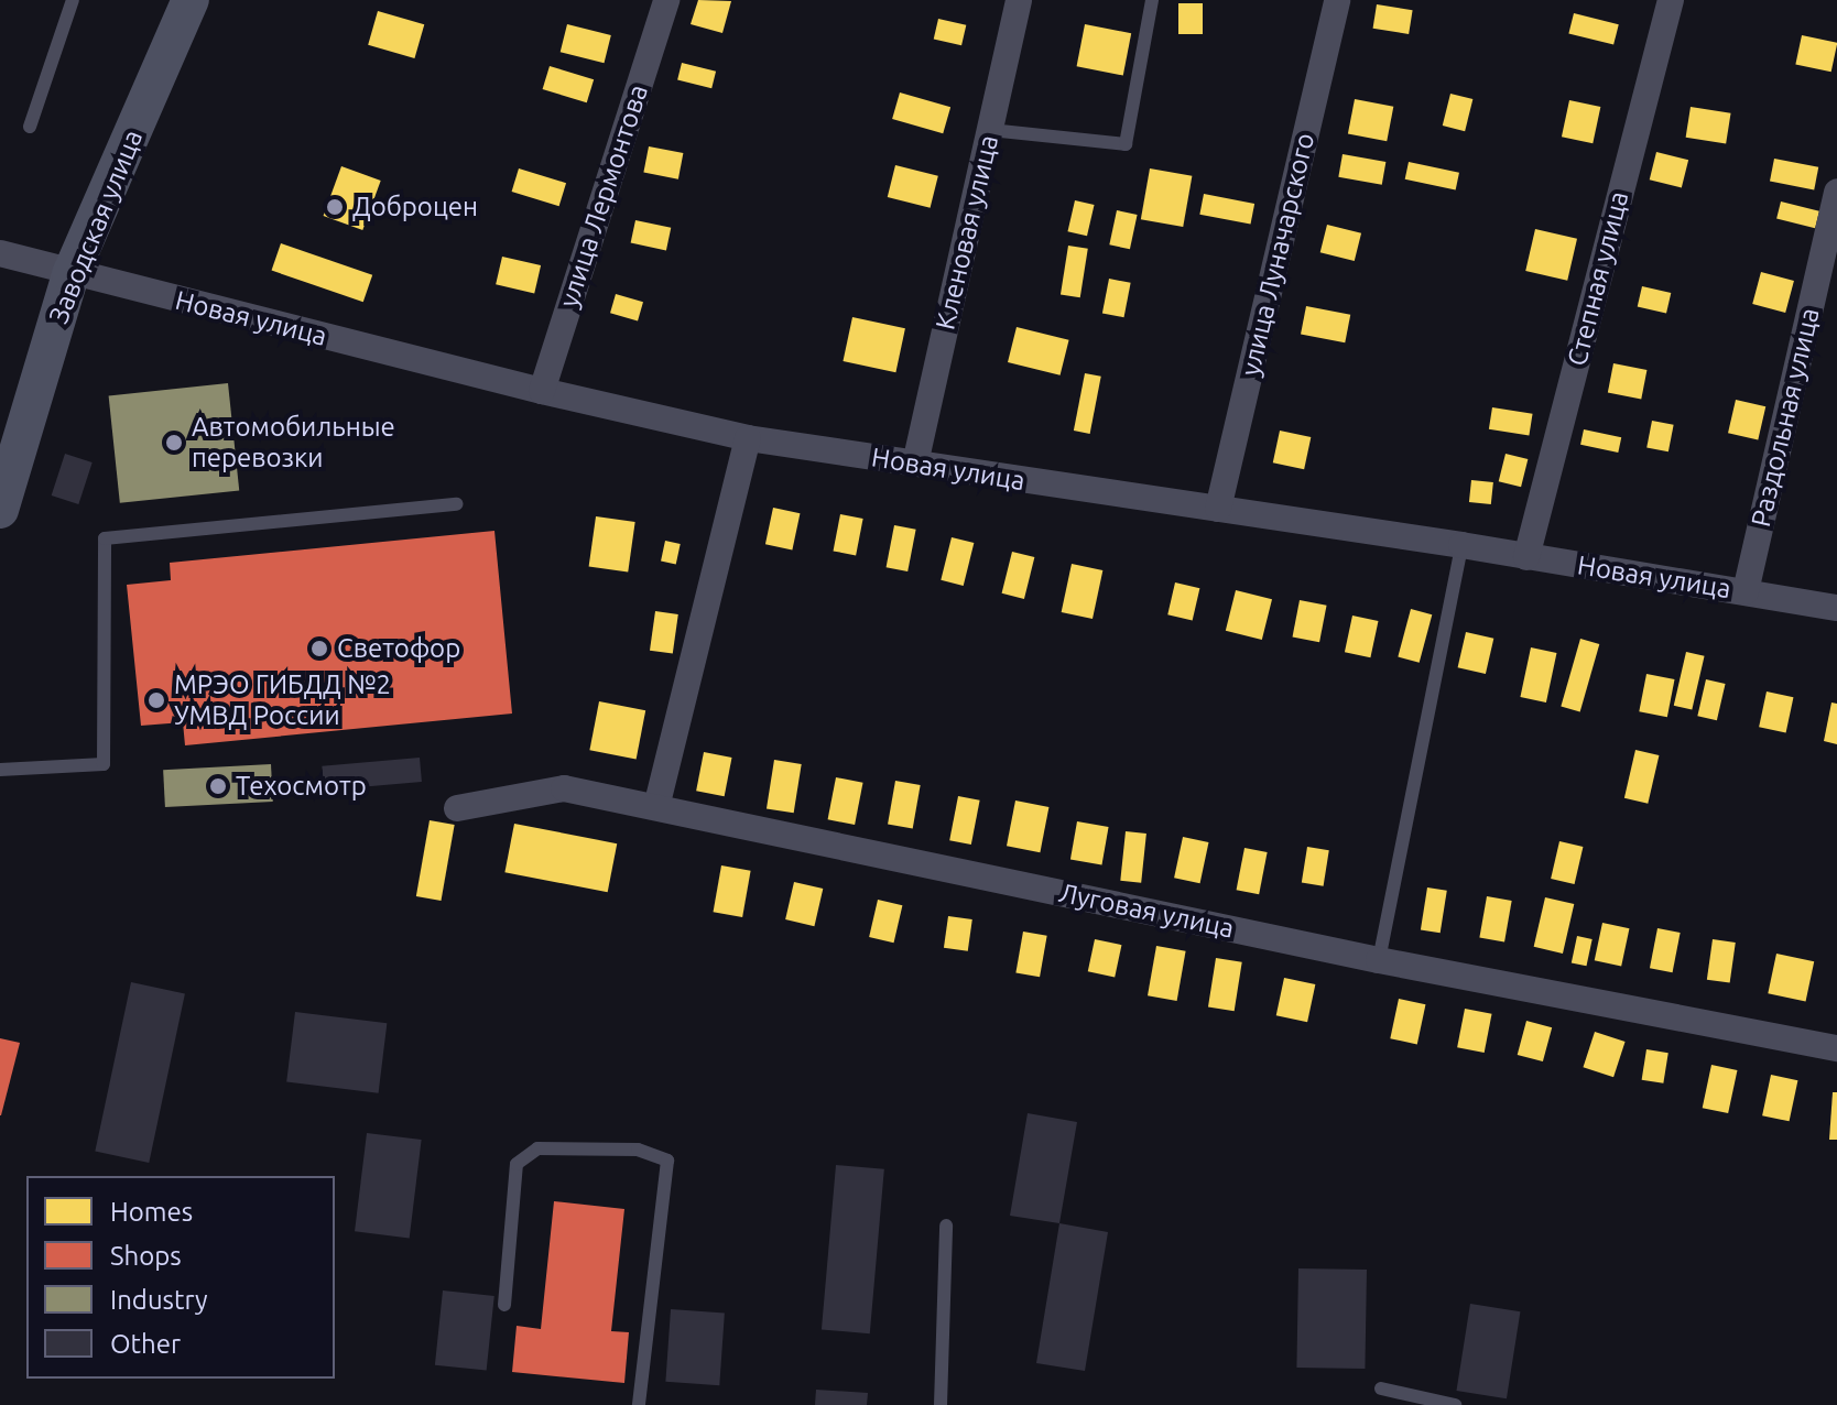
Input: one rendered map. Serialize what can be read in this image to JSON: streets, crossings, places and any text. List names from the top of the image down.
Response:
{
  "streets": {
    "street": [
      "улица Лермонтова",
      "Заводская улица",
      "Кленовая улица",
      "улица Луначарского",
      "Степная улица",
      "Новая улица",
      "Раздольная улица",
      "Луговая улица"
    ]
  },
  "crossings": [
    ["улица Лермонтова", "Новая улица"],
    ["Заводская улица", "Новая улица"],
    ["Кленовая улица", "Новая улица"],
    ["улица Луначарского", "Новая улица"],
    ["Степная улица", "Новая улица"],
    ["Новая улица", "Раздольная улица"]
  ],
  "places": [
    "Доброцен",
    "Автомобильные перевозки",
    "Светофор",
    "МРЭО ГИБДД №2 УМВД России",
    "Техосмотр"
  ],
  "legend": [
    "Homes",
    "Shops",
    "Industry",
    "Other"
  ]
}
